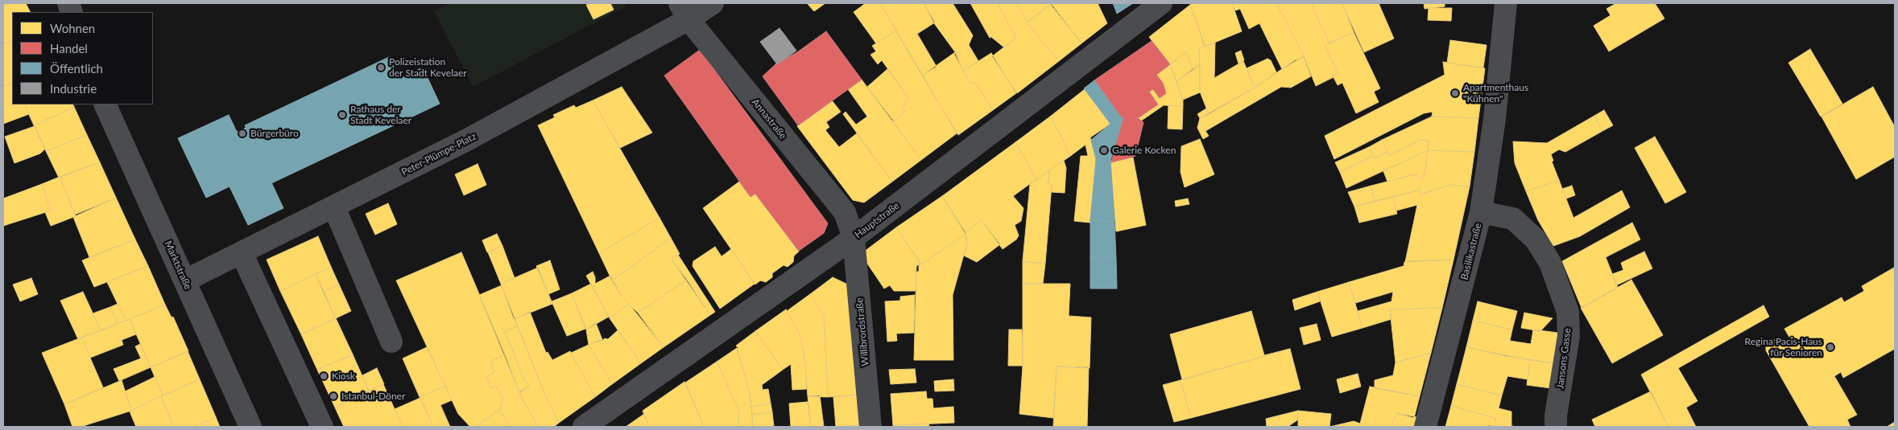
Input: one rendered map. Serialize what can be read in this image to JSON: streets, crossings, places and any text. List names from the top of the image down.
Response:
{
  "streets": {
    "street": [
      "Annastraße",
      "Peter-Plümpe-Platz",
      "Hauptstraße",
      "Basilikastraße",
      "Marktstraße",
      "Willibrordstraße",
      "Jansons Gasse"
    ]
  },
  "crossings": [
    ["Annastraße", "Peter-Plümpe-Platz"],
    ["Annastraße", "Hauptstraße"],
    ["Annastraße", "Willibrordstraße"],
    ["Peter-Plümpe-Platz", "Marktstraße"],
    ["Hauptstraße", "Willibrordstraße"],
    ["Basilikastraße", "Jansons Gasse"]
  ],
  "places": [
    "Polizeistation der Stadt Kevelaer",
    "Apartmenthaus \"Kühnen\"",
    "Rathaus der Stadt Kevelaer",
    "Bürgerbüro",
    "Galerie Kocken",
    "Regina Pacis-Haus für Senioren",
    "Kiosk",
    "Istanbul-Döner"
  ],
  "legend": [
    "Wohnen",
    "Handel",
    "Öffentlich",
    "Industrie"
  ]
}
